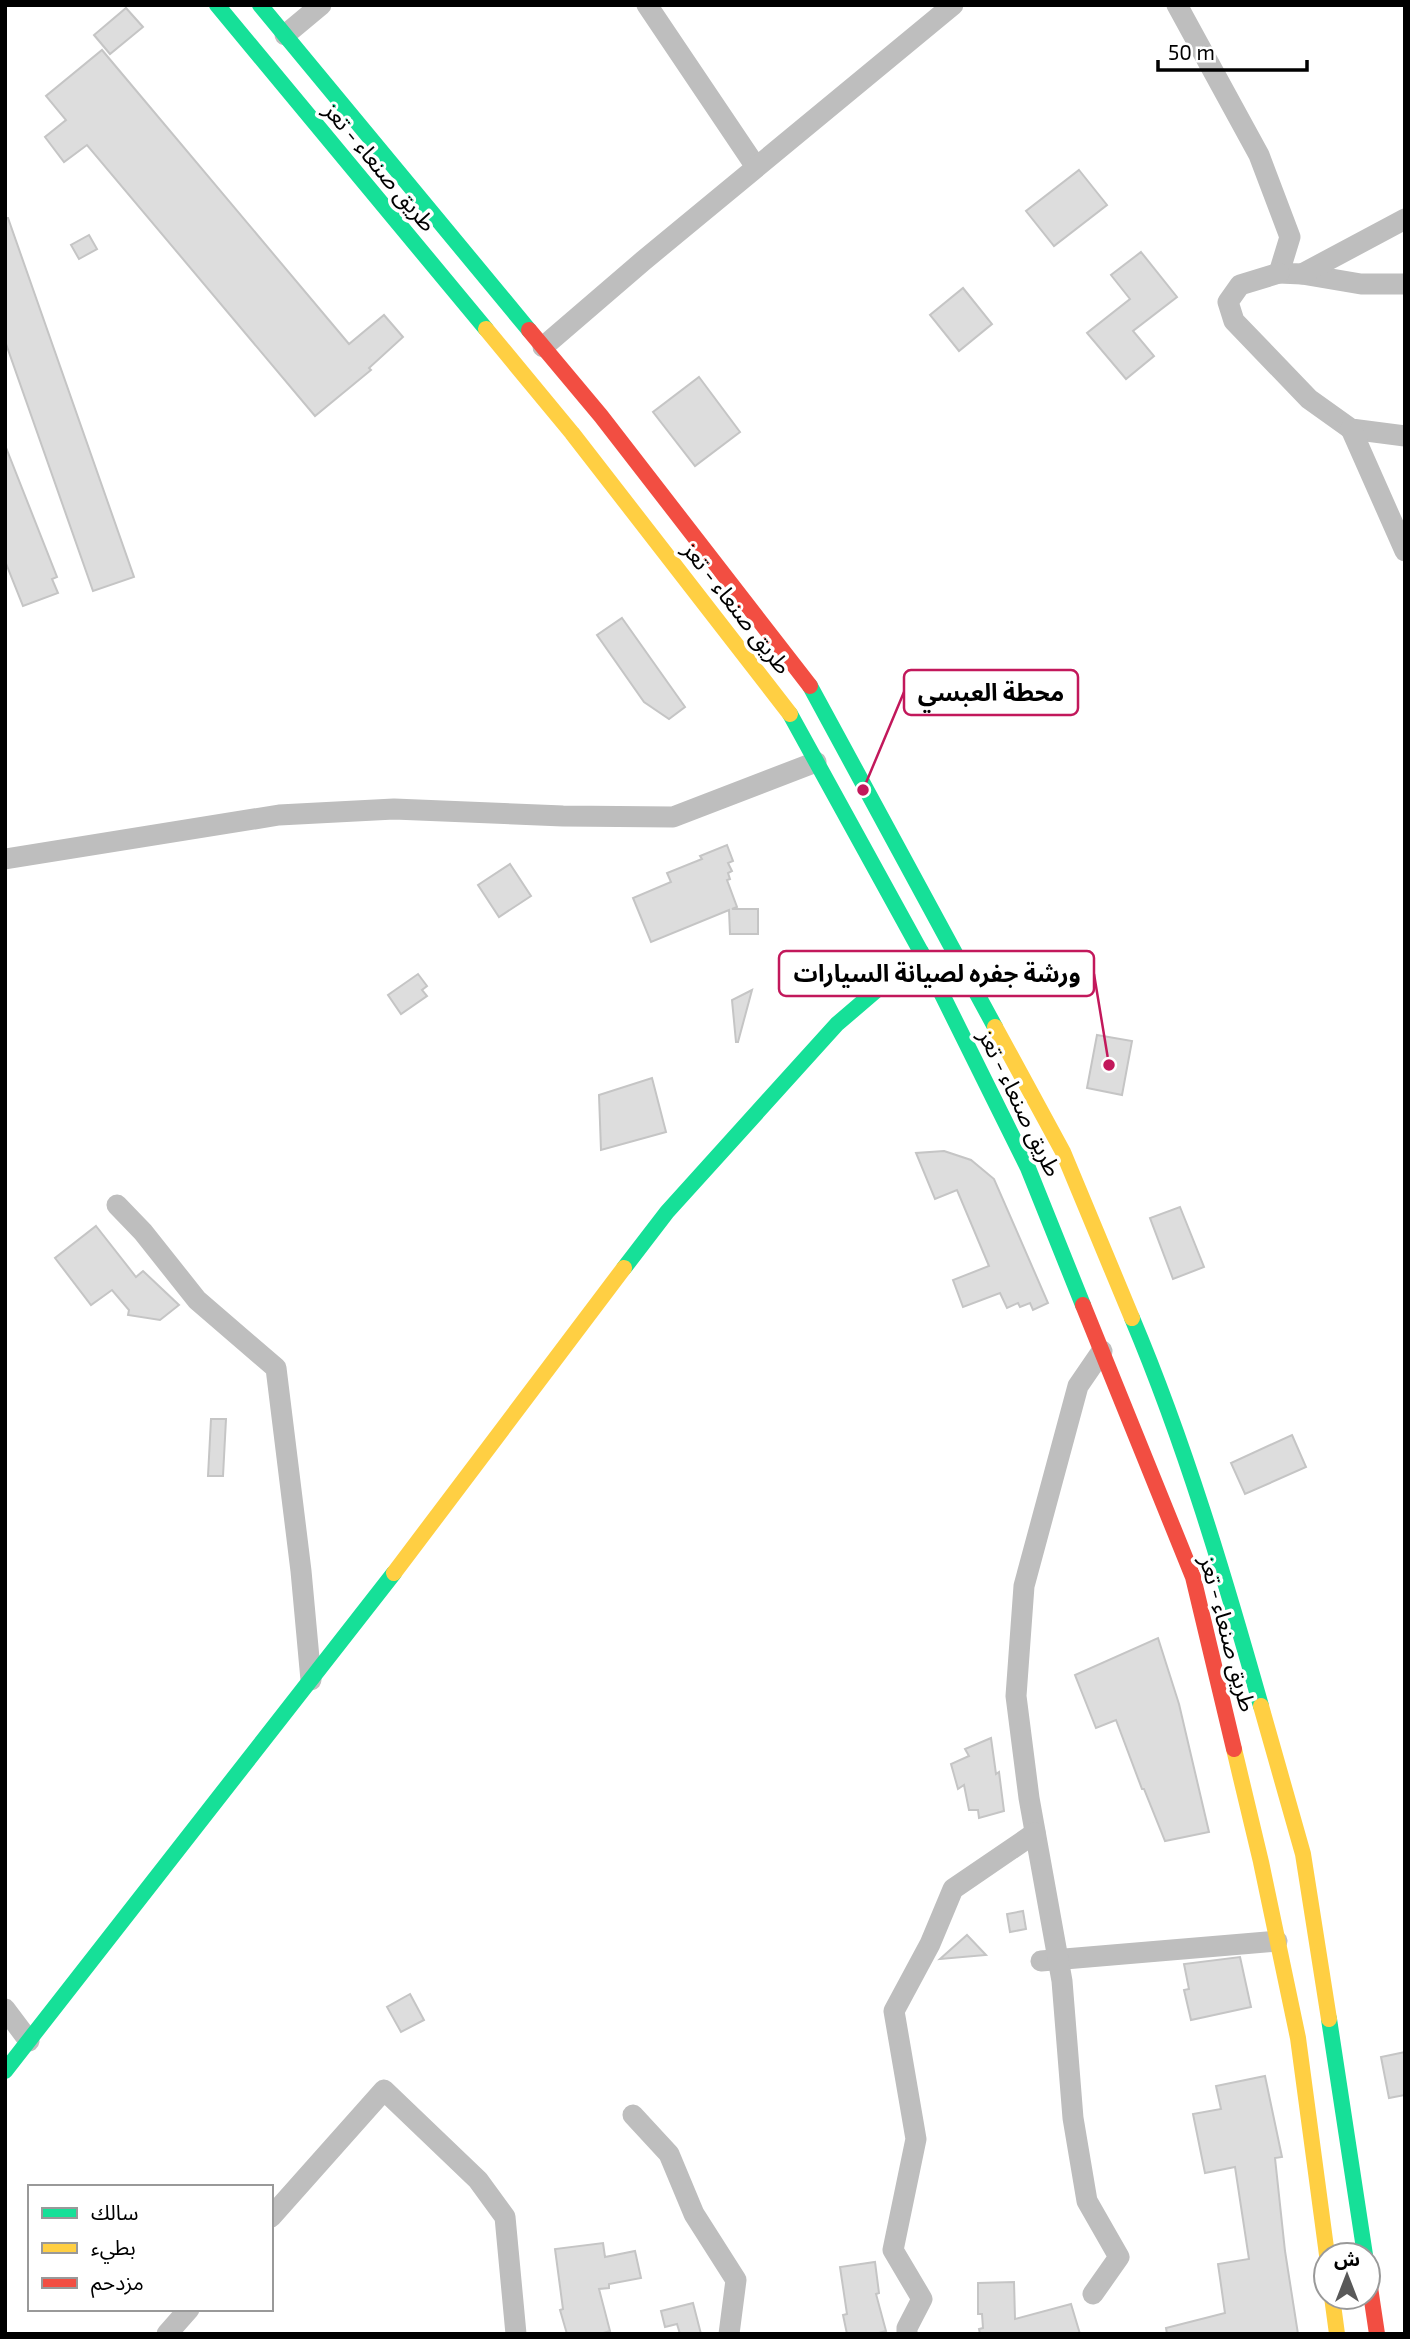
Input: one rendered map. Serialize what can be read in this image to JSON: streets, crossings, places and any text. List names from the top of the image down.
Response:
{
  "streets": {
    "main road": ["طريق صنعاء - تعز"]
  },
  "places": ["محطة العبسي", "ورشة جفره لصيانة السيارات"],
  "legend": ["سالك", "بطيء", "مزدحم"],
  "scale_bar": "50 m",
  "north": "top"
}
